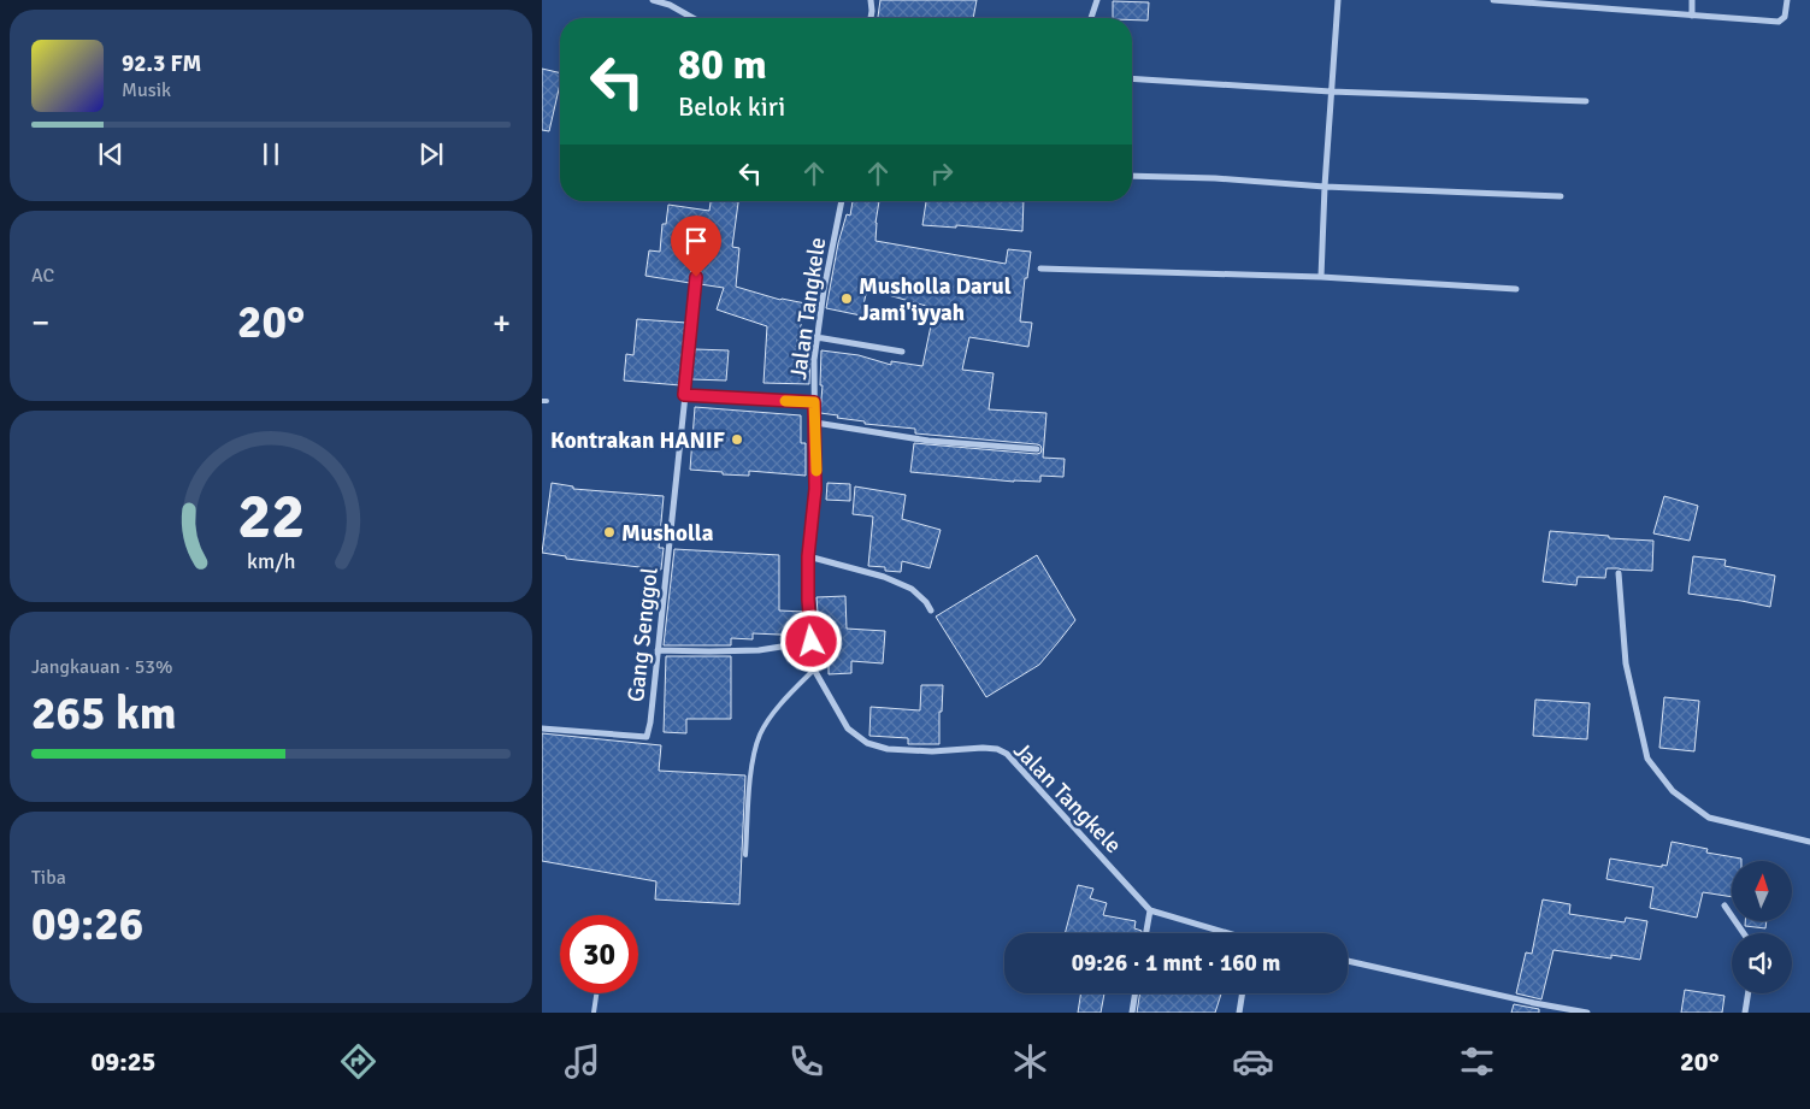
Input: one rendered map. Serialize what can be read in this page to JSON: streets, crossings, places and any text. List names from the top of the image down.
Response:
{
  "streets": {
    "street": ["Jalan Tangkele", "Gang Senggol"]
  },
  "places": ["Musholla Darul Jami'iyyah", "Kontrakan HANIF", "Musholla"],
  "north": "top",
  "page": {
    "turn": ["80 m", "Belok kiri"],
    "song": ["92.3 FM", "Musik"],
    "tile": [
      "AC",
      ["Jangkauan · 53%", "265 km"],
      ["Tiba", "09:26"]
    ],
    "heat": ["−", "20°", "+"],
    "limit": "30",
    "trip": "09:26 · 1 mnt · 160 m",
    "tabs": ["09:25", "20°"],
    "gauge": ["22", "km/h"]
  }
}
